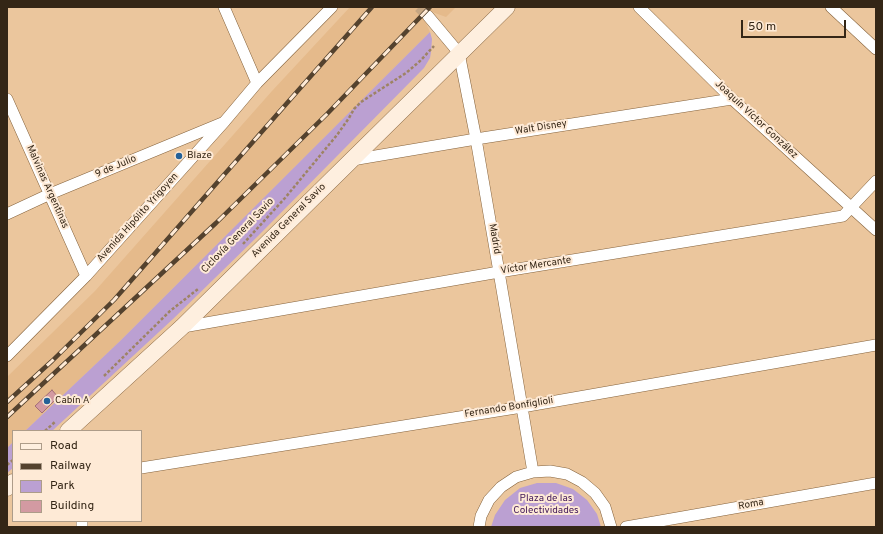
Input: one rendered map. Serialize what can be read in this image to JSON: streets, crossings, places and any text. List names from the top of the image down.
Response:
{
  "streets": {
    "main road": ["Avenida General Savio"],
    "street": [
      "Joaquín Víctor González",
      "Walt Disney",
      "9 de Julio",
      "Malvinas Argentinas",
      "Avenida Hipólito Yrigoyen",
      "Madrid",
      "Víctor Mercante",
      "Fernando Bonfiglioli",
      "Roma"
    ],
    "path": ["Ciclovía General Savio"]
  },
  "crossings": [
    ["Joaquín Víctor González", "Walt Disney"],
    ["Joaquín Víctor González", "Víctor Mercante"],
    ["Walt Disney", "Avenida General Savio"],
    ["Walt Disney", "Madrid"],
    ["9 de Julio", "Malvinas Argentinas"],
    ["9 de Julio", "Avenida Hipólito Yrigoyen"],
    ["Malvinas Argentinas", "Avenida Hipólito Yrigoyen"],
    ["Avenida General Savio", "Madrid"],
    ["Avenida General Savio", "Víctor Mercante"],
    ["Madrid", "Víctor Mercante"],
    ["Madrid", "Fernando Bonfiglioli"]
  ],
  "parks": ["Plaza de las Colectividades"],
  "places": ["Blaze", "Cabín A"],
  "legend": [
    "Road",
    "Railway",
    "Park",
    "Building"
  ],
  "scale_bar": "50 m"
}
